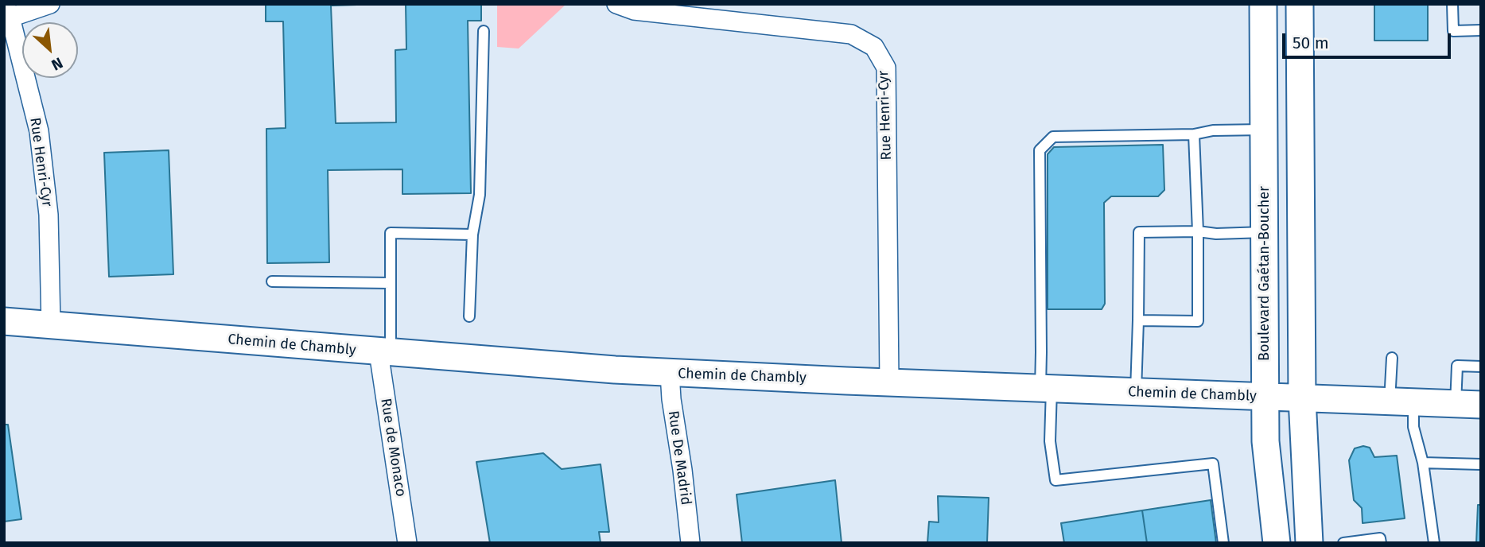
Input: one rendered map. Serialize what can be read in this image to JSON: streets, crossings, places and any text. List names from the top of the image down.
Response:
{
  "streets": {
    "street": [
      "Rue Henri-Cyr",
      "Boulevard Gaétan-Boucher",
      "Chemin de Chambly",
      "Rue de Monaco",
      "Rue De Madrid"
    ]
  },
  "crossings": [
    ["Rue Henri-Cyr", "Chemin de Chambly"],
    ["Boulevard Gaétan-Boucher", "Chemin de Chambly"],
    ["Chemin de Chambly", "Rue de Monaco"],
    ["Chemin de Chambly", "Rue De Madrid"]
  ],
  "scale_bar": "50 m",
  "north": "bottom right"
}
